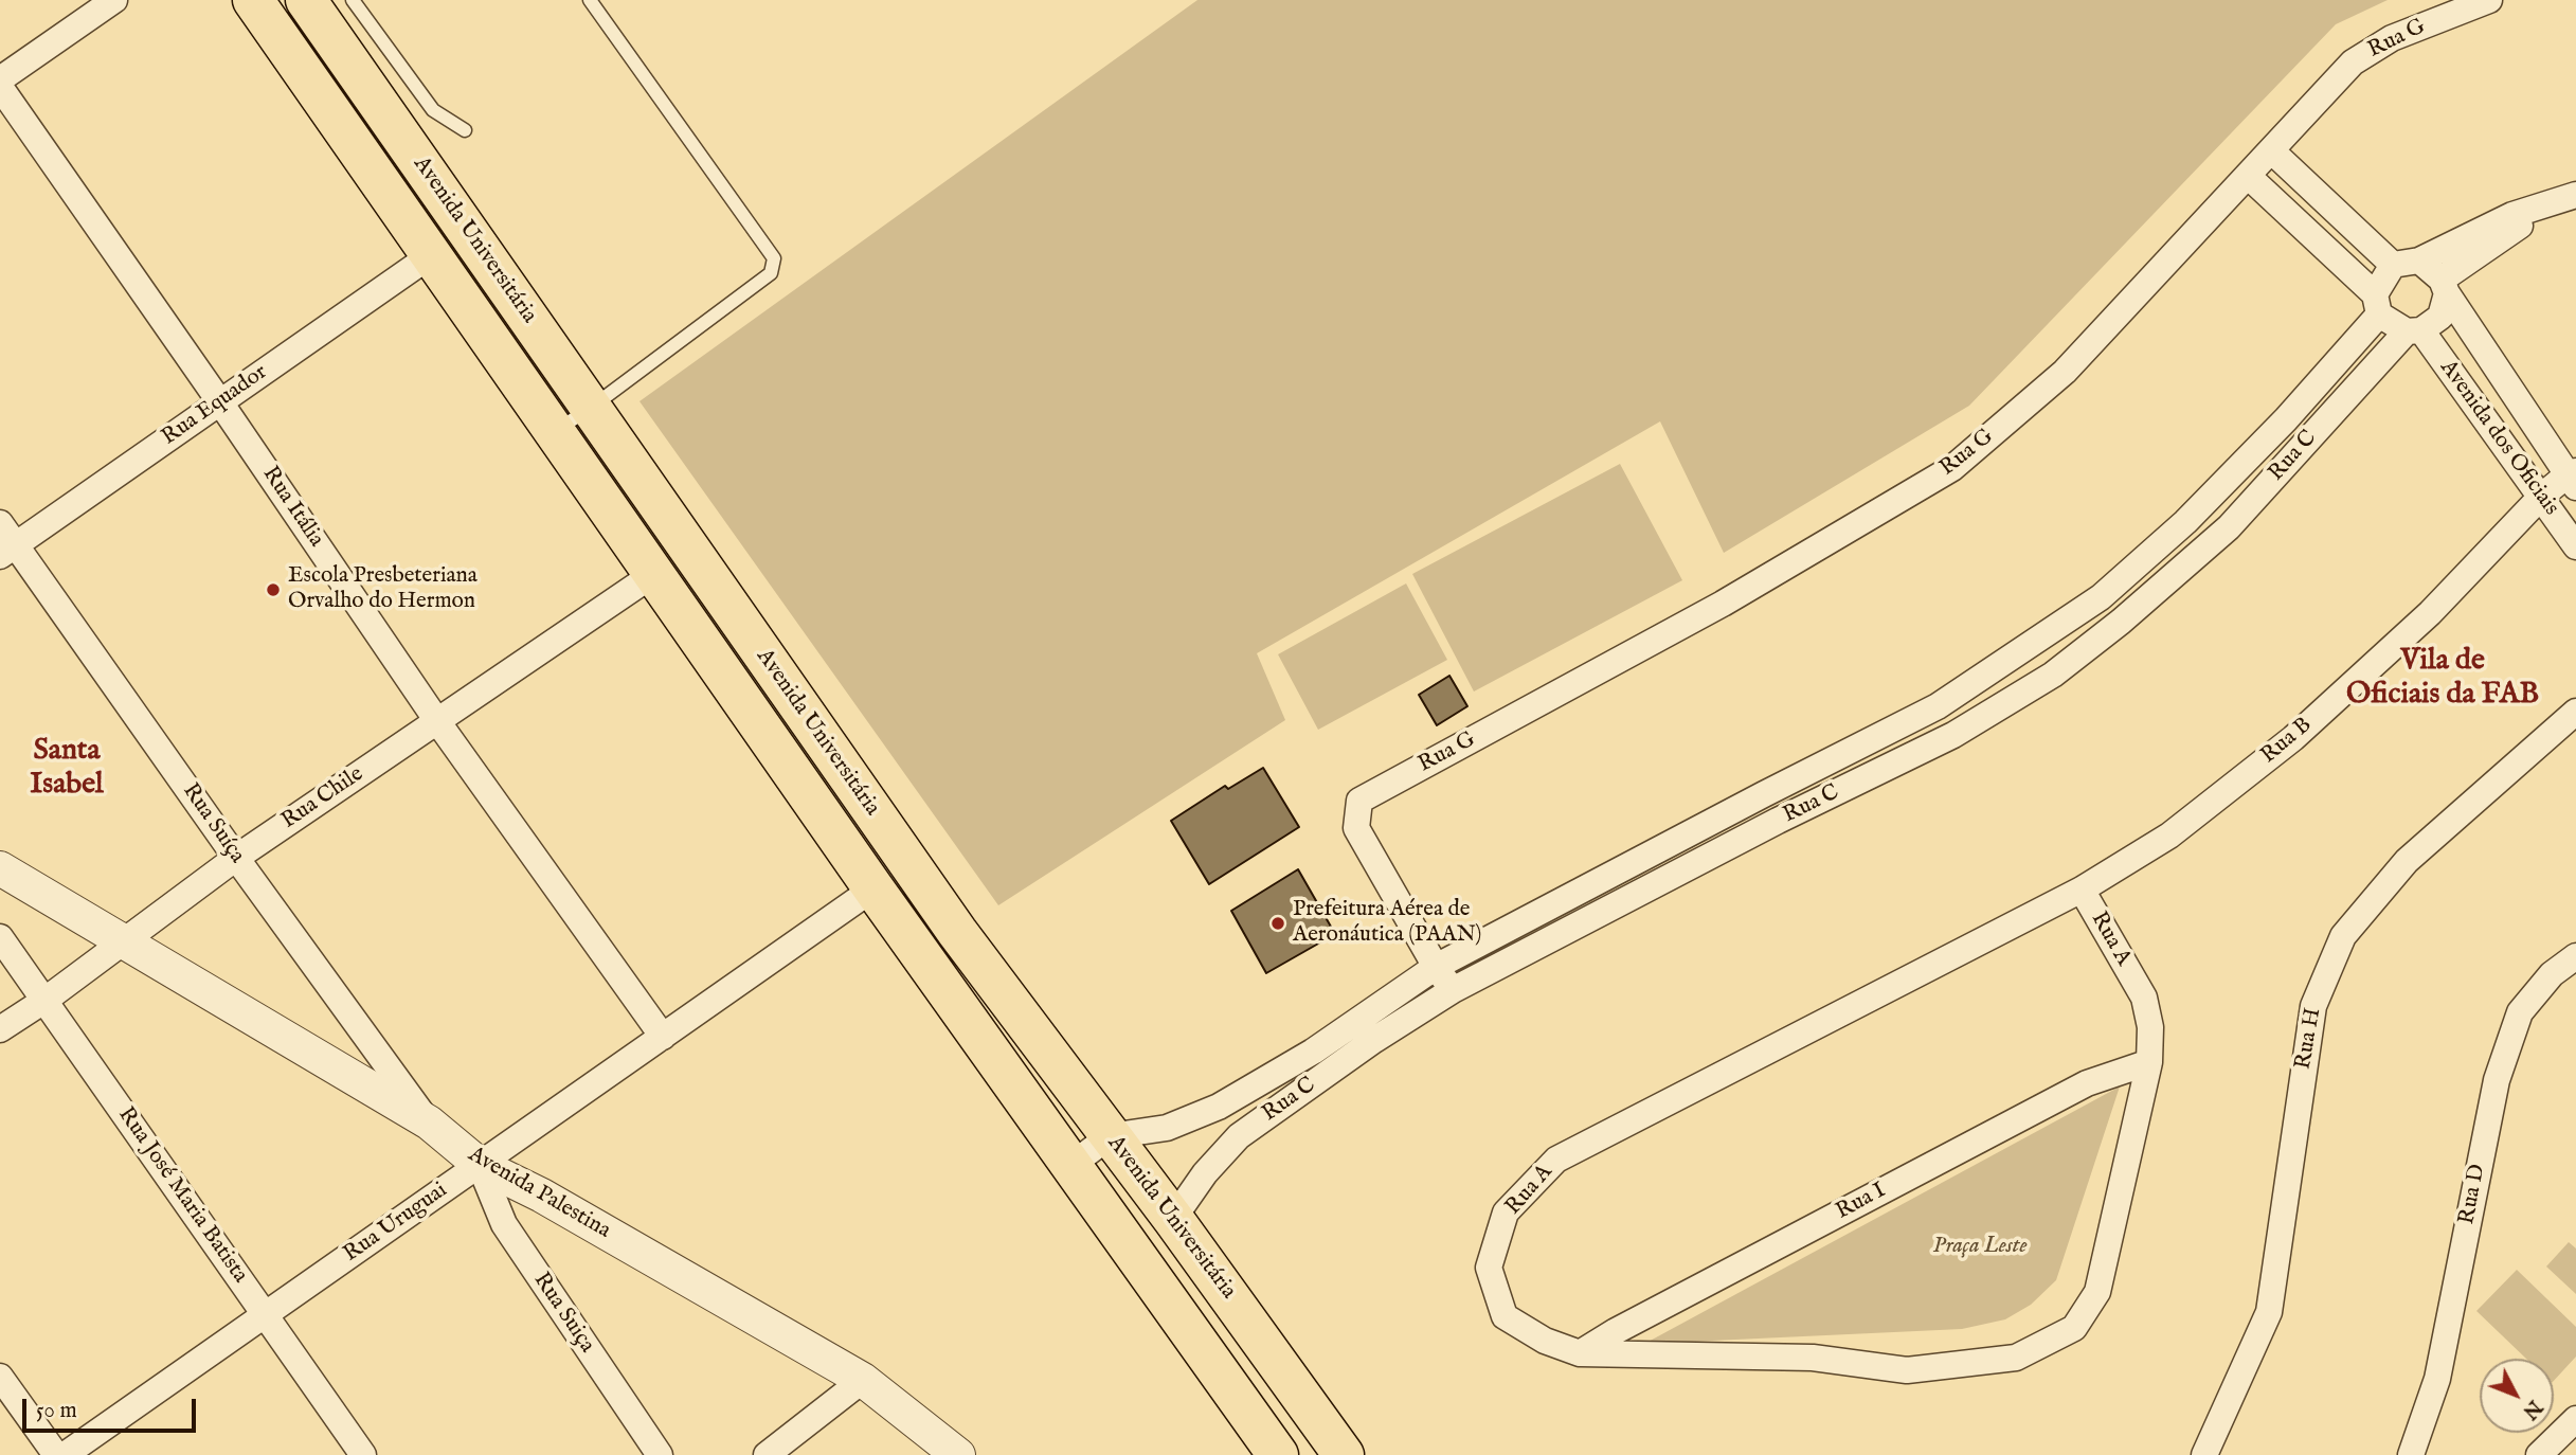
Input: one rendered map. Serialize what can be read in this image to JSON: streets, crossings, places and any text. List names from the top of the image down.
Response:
{
  "streets": {
    "main road": ["Avenida Universitária"],
    "street": [
      "Rua G",
      "Rua Equador",
      "Avenida dos Oficiais",
      "Rua C",
      "Rua Itália",
      "Rua B",
      "Rua Chile",
      "Rua Suíça",
      "Rua A",
      "Rua H",
      "Avenida Palestina",
      "Rua D",
      "Rua José Maria Batista",
      "Rua I",
      "Rua Uruguai",
      "Rua Suiça"
    ]
  },
  "crossings": [
    ["Rua G", "Rua C"],
    ["Avenida Universitária", "Rua Equador"],
    ["Avenida Universitária", "Rua C"],
    ["Avenida Universitária", "Rua Chile"],
    ["Avenida Universitária", "Rua Uruguai"],
    ["Rua Equador", "Rua Itália"],
    ["Rua Equador", "Rua Suíça"],
    ["Avenida dos Oficiais", "Rua C"],
    ["Avenida dos Oficiais", "Rua B"],
    ["Rua Itália", "Rua Chile"],
    ["Rua Itália", "Rua Uruguai"],
    ["Rua B", "Rua A"],
    ["Rua Chile", "Rua Suíça"],
    ["Rua Chile", "Avenida Palestina"],
    ["Rua Chile", "Rua José Maria Batista"],
    ["Rua Suíça", "Avenida Palestina"],
    ["Rua A", "Rua I"],
    ["Avenida Palestina", "Rua Uruguai"],
    ["Avenida Palestina", "Rua Suiça"],
    ["Rua José Maria Batista", "Rua Uruguai"],
    ["Rua Uruguai", "Rua Suiça"]
  ],
  "districts": ["Vila de Oficiais da FAB", "Santa Isabel"],
  "parks": ["Praça Leste"],
  "places": ["Escola Presbeteriana Orvalho do Hermon", "Prefeitura Aérea de Aeronáutica (PAAN)"],
  "scale_bar": "50 m",
  "north": "bottom right"
}
